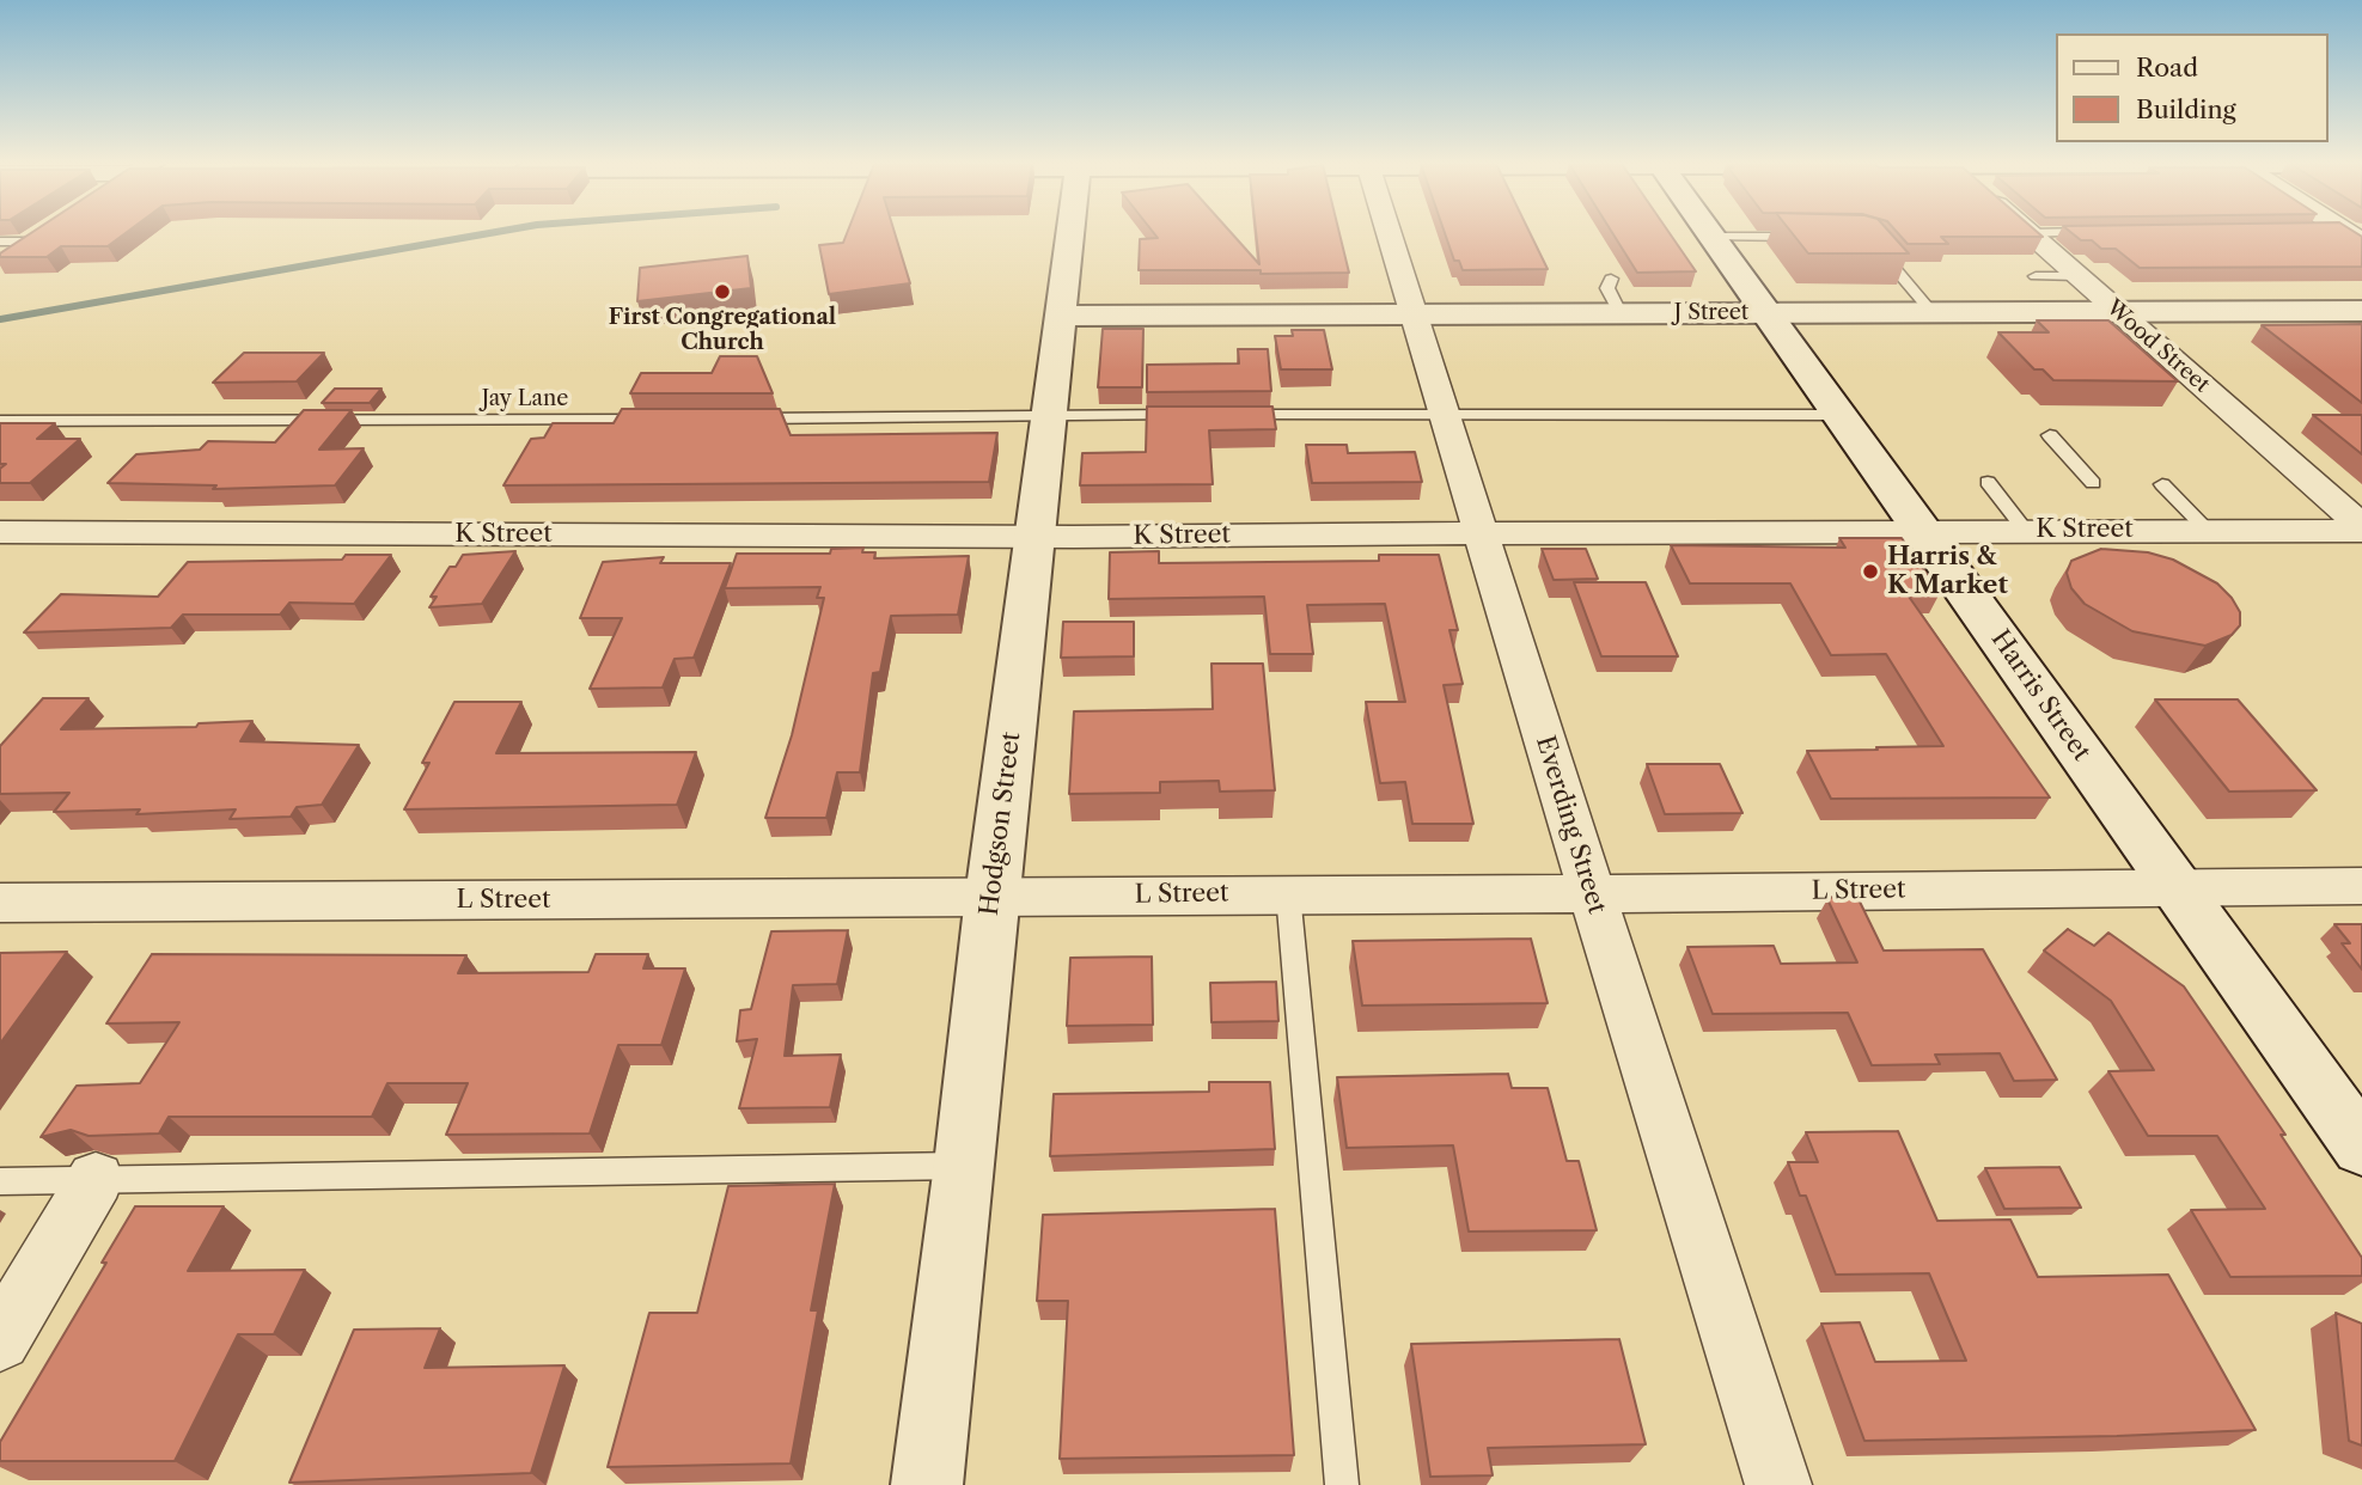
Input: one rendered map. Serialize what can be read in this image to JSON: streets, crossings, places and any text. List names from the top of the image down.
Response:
{
  "streets": {
    "street": [
      "J Street",
      "Wood Street",
      "K Street",
      "Harris Street",
      "Hodgson Street",
      "Everding Street",
      "L Street"
    ],
    "lane": ["Jay Lane"]
  },
  "crossings": [
    ["J Street", "Wood Street"],
    ["J Street", "Harris Street"],
    ["J Street", "Hodgson Street"],
    ["J Street", "Everding Street"],
    ["Wood Street", "K Street"],
    ["K Street", "Harris Street"],
    ["K Street", "Hodgson Street"],
    ["K Street", "Everding Street"],
    ["Harris Street", "L Street"],
    ["Hodgson Street", "L Street"],
    ["Everding Street", "L Street"]
  ],
  "places": ["First Congregational Church", "Harris & K Market"],
  "legend": ["Road", "Building"]
}
